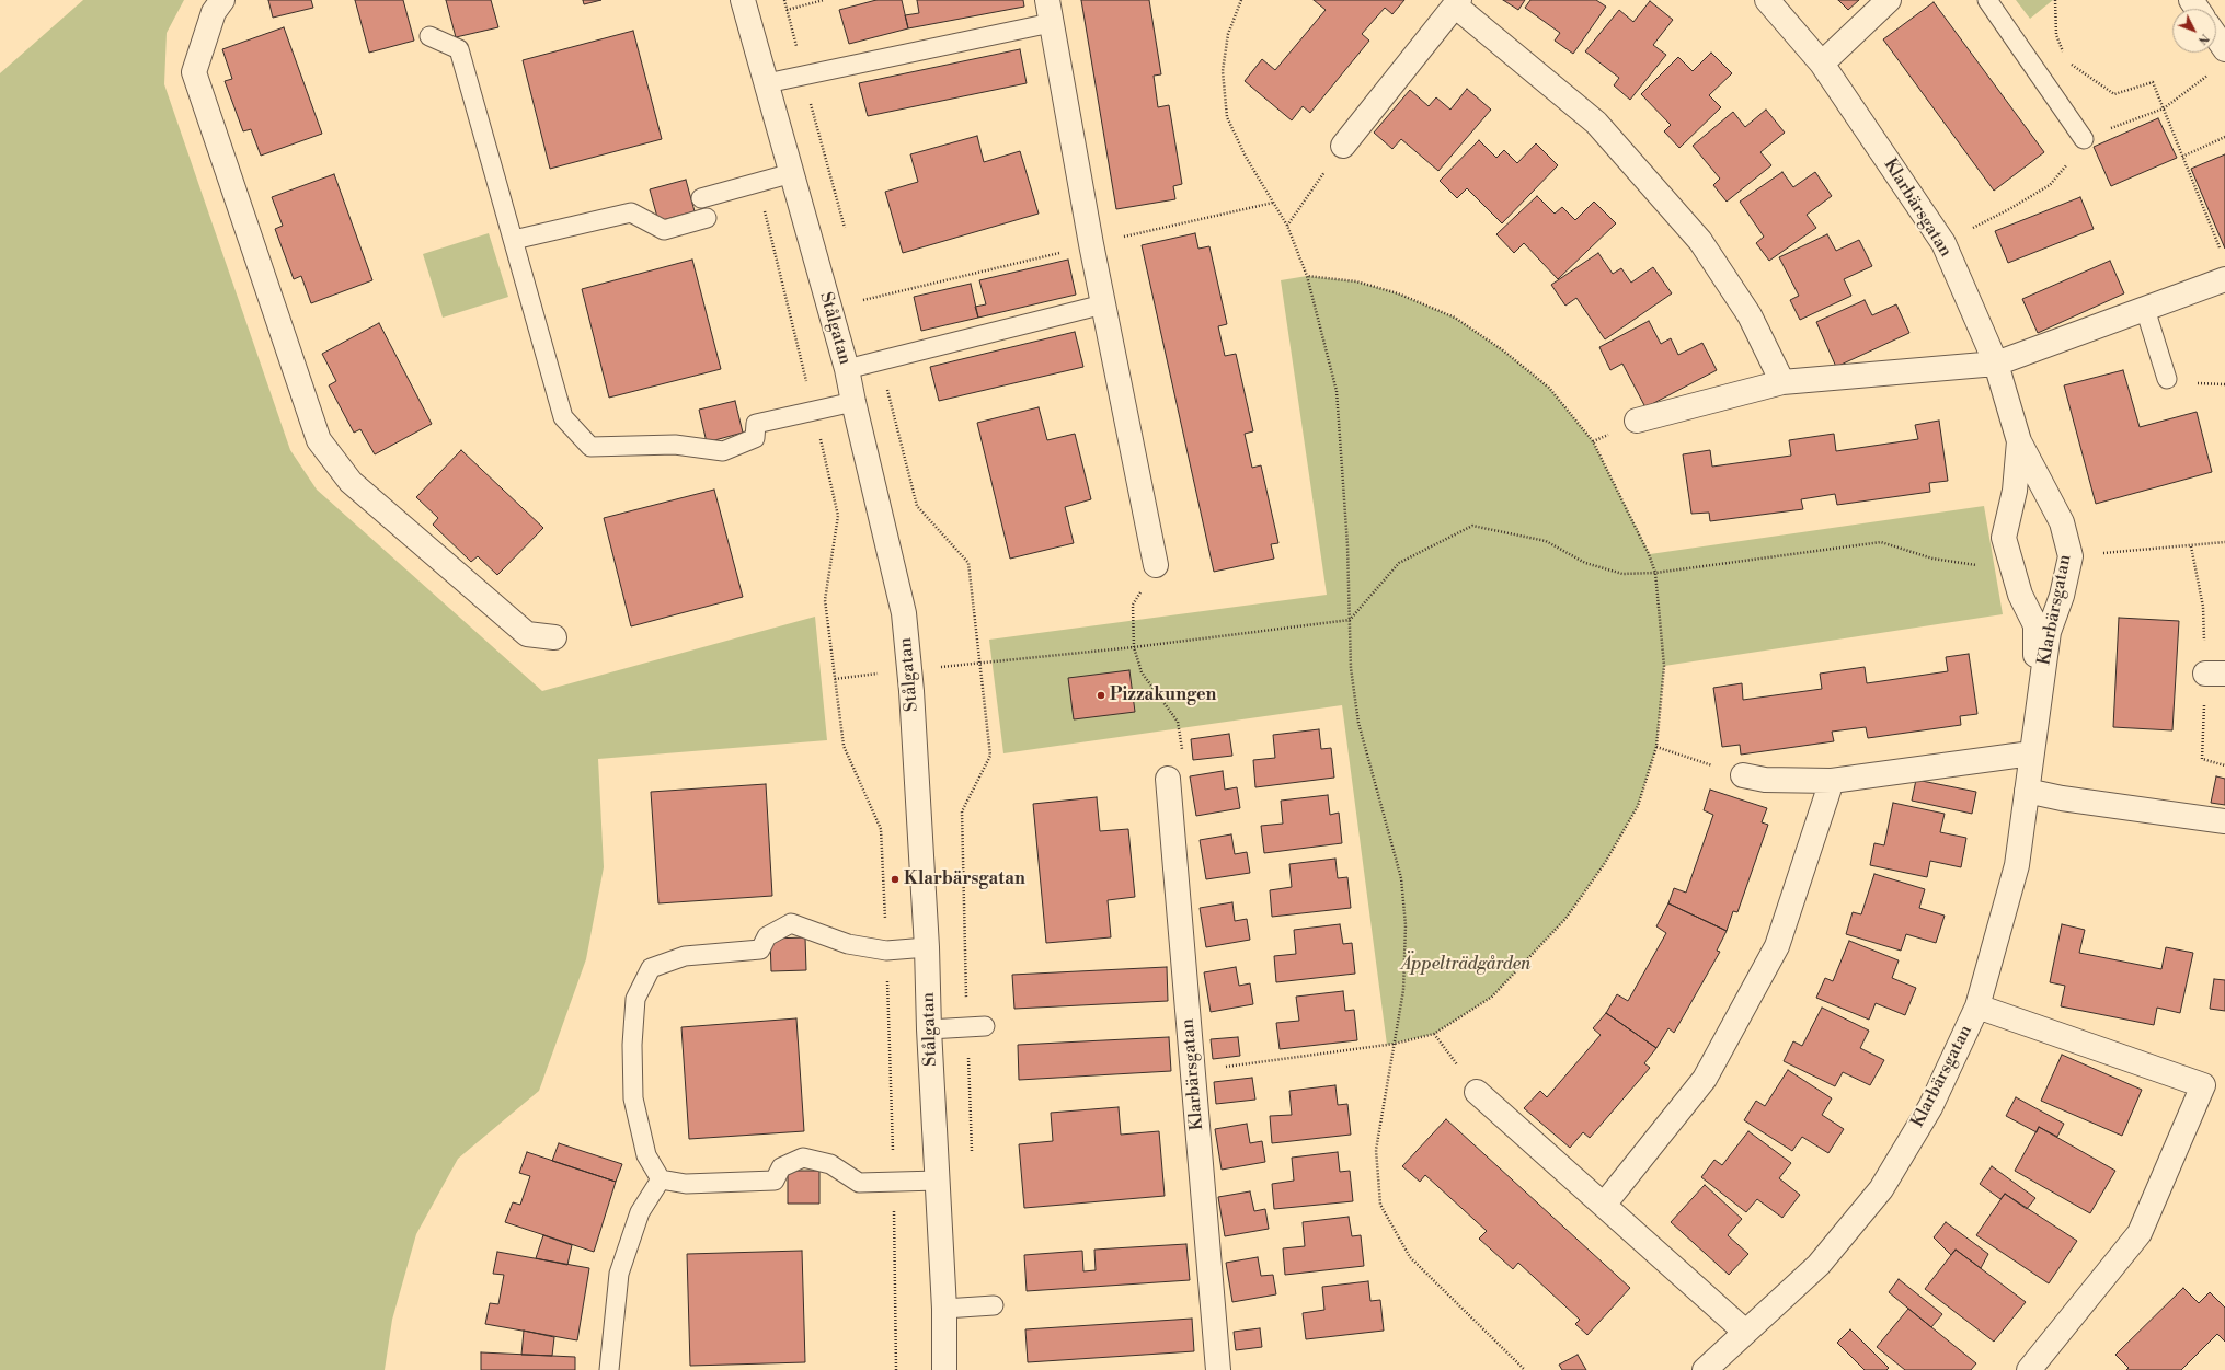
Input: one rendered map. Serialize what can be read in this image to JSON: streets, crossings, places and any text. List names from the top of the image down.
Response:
{
  "streets": {
    "street": ["Klarbärsgatan", "Stålgatan"]
  },
  "parks": ["Äppelträdgården"],
  "places": ["Pizzakungen", "Klarbärsgatan"],
  "north": "bottom right"
}
